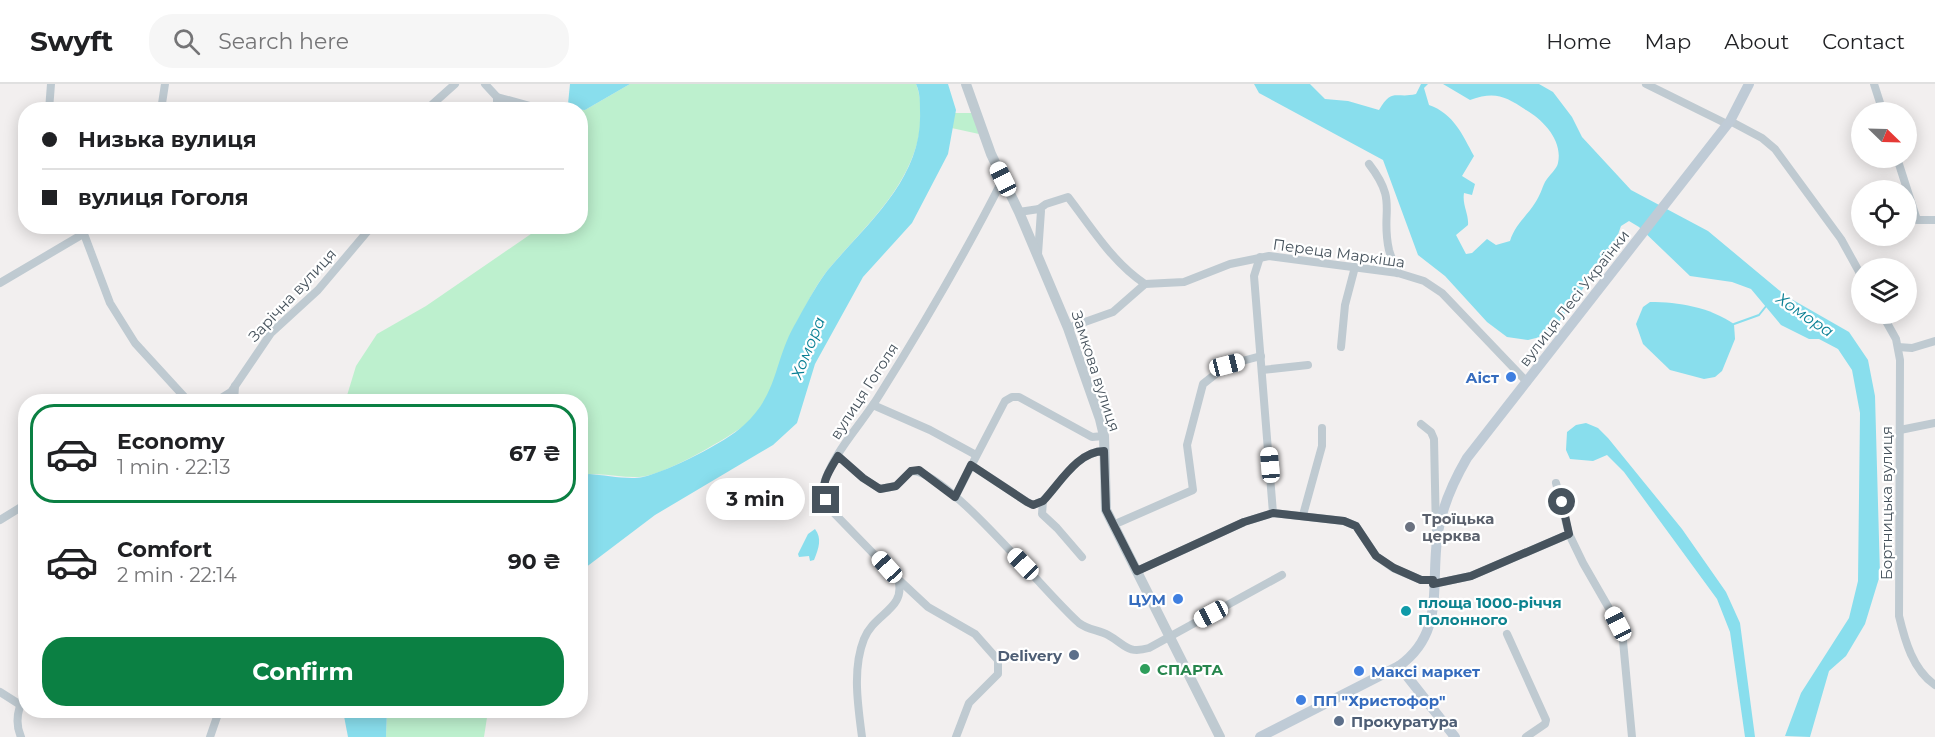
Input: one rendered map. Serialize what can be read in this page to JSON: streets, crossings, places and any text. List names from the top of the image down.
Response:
{
  "streets": {
    "main road": ["вулиця Лесі Українки"],
    "street": [
      "Переца Маркіша",
      "Зарічна вулиця",
      "Замкова вулиця",
      "вулиця Гоголя",
      "Бортницька вулиця"
    ]
  },
  "crossings": [
    ["Переца Маркіша", "вулиця Лесі Українки"],
    ["Замкова вулиця", "вулиця Гоголя"]
  ],
  "water": ["Хомора"],
  "places": [
    "Аіст",
    "Троїцька церква",
    "ЦУМ",
    "площа 1000-річчя Полонного",
    "Delivery",
    "СПАРТА",
    "Максі маркет",
    "ПП \"Христофор\"",
    "Прокуратура"
  ],
  "north": "bottom right",
  "page": {
    "header": "Swyft",
    "search": "Search here",
    "nav": [
      "Home",
      "Map",
      "About",
      "Contact"
    ],
    "banner": ["Низька вулиця", "вулиця Гоголя"],
    "list": [
      {
        "name": "Economy",
        "note": "1 min · 22:13",
        "value": "67 ₴"
      },
      {
        "name": "Comfort",
        "note": "2 min · 22:14",
        "value": "90 ₴"
      }
    ],
    "bubble": "3 min",
    "buttons": "Confirm"
  }
}
